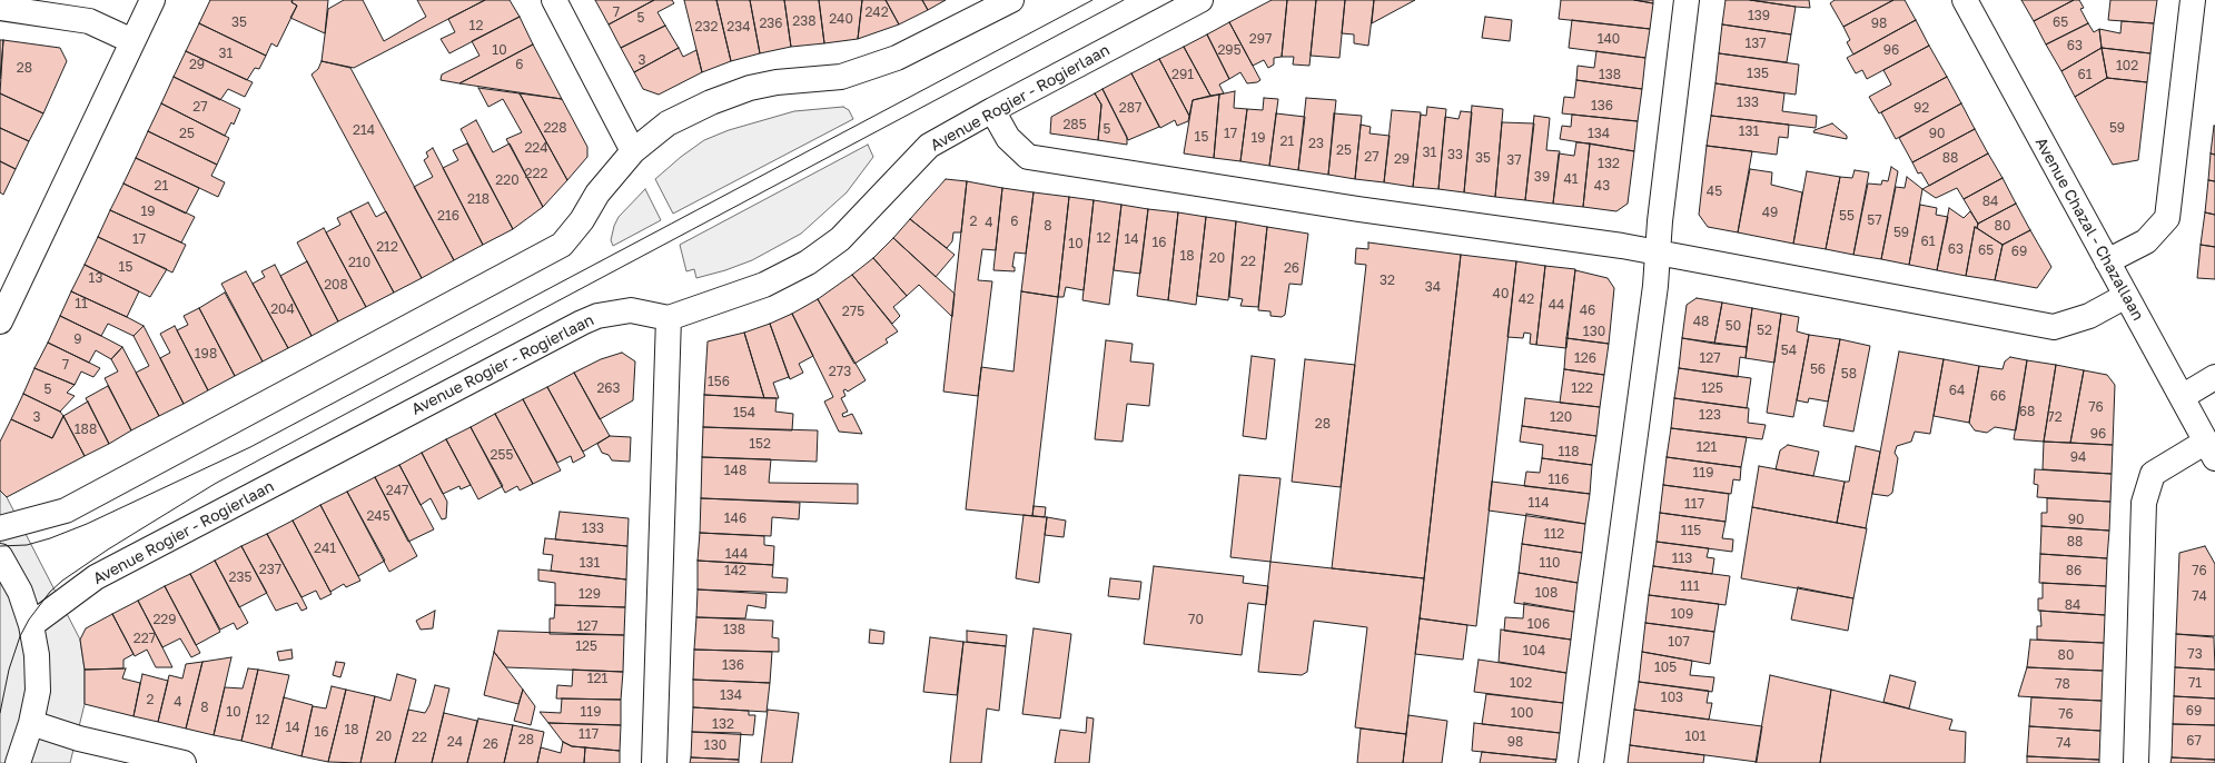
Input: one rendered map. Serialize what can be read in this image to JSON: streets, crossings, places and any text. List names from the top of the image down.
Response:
{
  "streets": {
    "street": ["Avenue Rogier - Rogierlaan", "Avenue Chazal - Chazallaan"]
  },
  "house_numbers": [
    "7",
    "242",
    "139",
    "5",
    "240",
    "238",
    "35",
    "65",
    "236",
    "98",
    "12",
    "232",
    "234",
    "297",
    "140",
    "137",
    "63",
    "10",
    "295",
    "96",
    "31",
    "3",
    "29",
    "6",
    "102",
    "28",
    "135",
    "291",
    "138",
    "61",
    "133",
    "136",
    "27",
    "287",
    "92",
    "285",
    "228",
    "59",
    "5",
    "214",
    "131",
    "25",
    "17",
    "134",
    "90",
    "15",
    "19",
    "21",
    "23",
    "224",
    "25",
    "31",
    "33",
    "27",
    "35",
    "88",
    "29",
    "37",
    "132",
    "222",
    "39",
    "41",
    "220",
    "21",
    "43",
    "45",
    "218",
    "84",
    "19",
    "49",
    "216",
    "55",
    "57",
    "2",
    "6",
    "4",
    "8",
    "80",
    "59",
    "12",
    "17",
    "14",
    "61",
    "16",
    "10",
    "212",
    "63",
    "65",
    "69",
    "18",
    "20",
    "22",
    "210",
    "15",
    "26",
    "13",
    "32",
    "208",
    "34",
    "40",
    "42",
    "11",
    "44",
    "204",
    "46",
    "275",
    "48",
    "50",
    "52",
    "130",
    "9",
    "54",
    "198",
    "126",
    "127",
    "7",
    "56",
    "273",
    "58",
    "156",
    "263",
    "122",
    "125",
    "5",
    "64",
    "66",
    "76",
    "68",
    "154",
    "123",
    "3",
    "120",
    "72",
    "28",
    "188",
    "96",
    "152",
    "121",
    "118",
    "255",
    "94",
    "148",
    "119",
    "116",
    "247",
    "114",
    "117",
    "245",
    "146",
    "90",
    "133",
    "115",
    "112",
    "88",
    "241",
    "144",
    "113",
    "131",
    "110",
    "237",
    "142",
    "86",
    "76",
    "235",
    "111",
    "108",
    "129",
    "74",
    "84",
    "109",
    "229",
    "70",
    "106",
    "127",
    "138",
    "227",
    "107",
    "125",
    "104",
    "73",
    "80",
    "136",
    "105",
    "121",
    "102",
    "71",
    "78",
    "134",
    "103",
    "2",
    "4",
    "8",
    "69",
    "10",
    "119",
    "100",
    "76",
    "12",
    "132",
    "14",
    "18",
    "16",
    "117",
    "20",
    "101",
    "22",
    "28",
    "67",
    "24",
    "98",
    "74",
    "26",
    "130"
  ]
}
